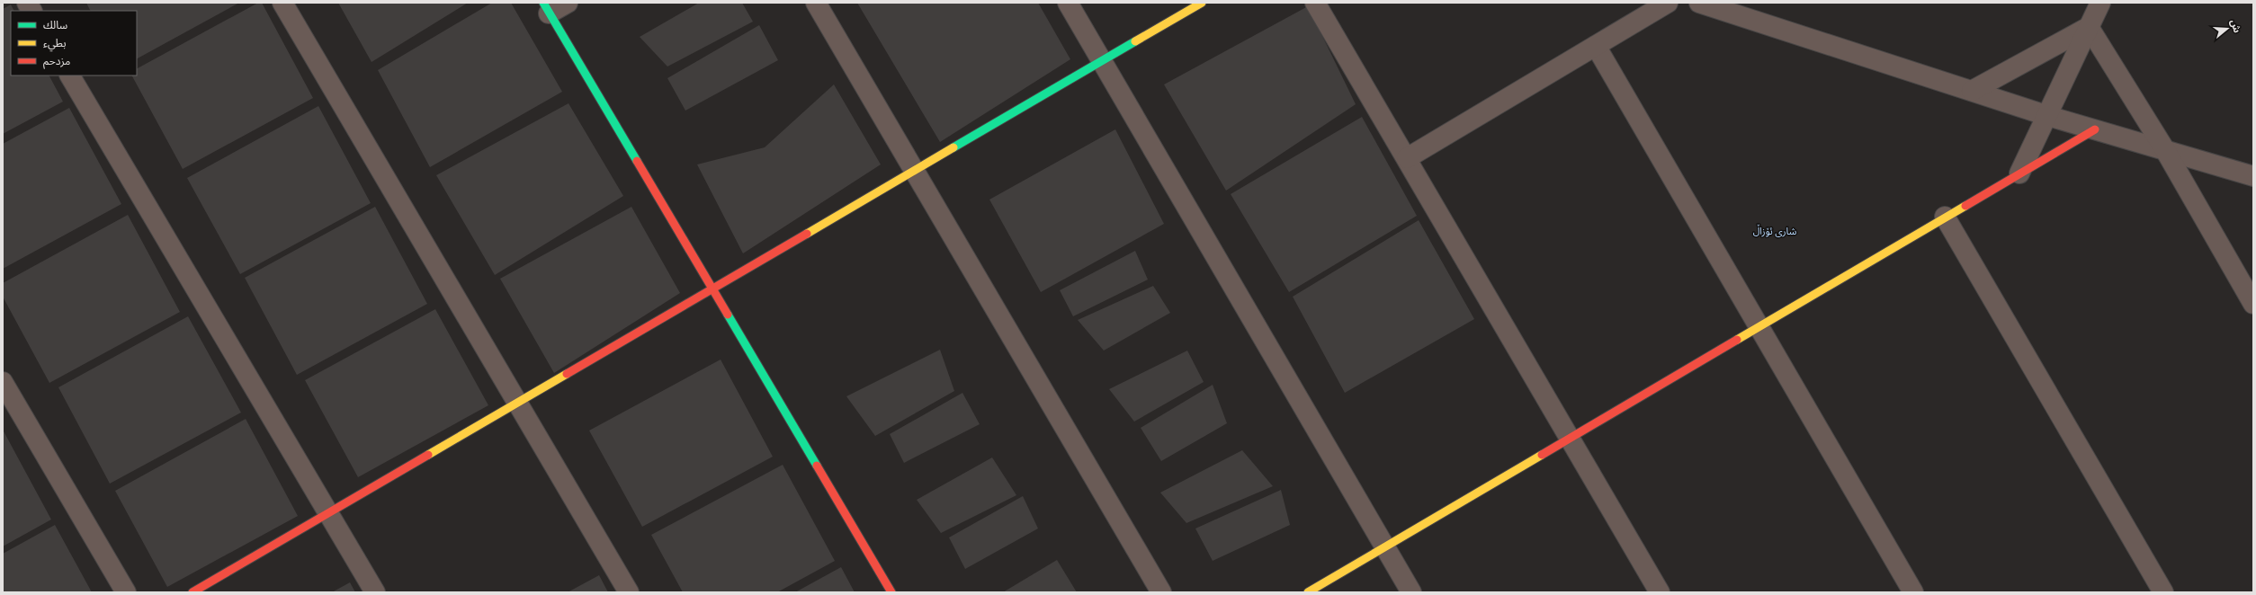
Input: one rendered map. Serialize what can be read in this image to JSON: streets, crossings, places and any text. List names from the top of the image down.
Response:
{
  "districts": ["شاری ئۆزاڵ"],
  "legend": ["سالك", "بطيء", "مزدحم"],
  "north": "right"
}
